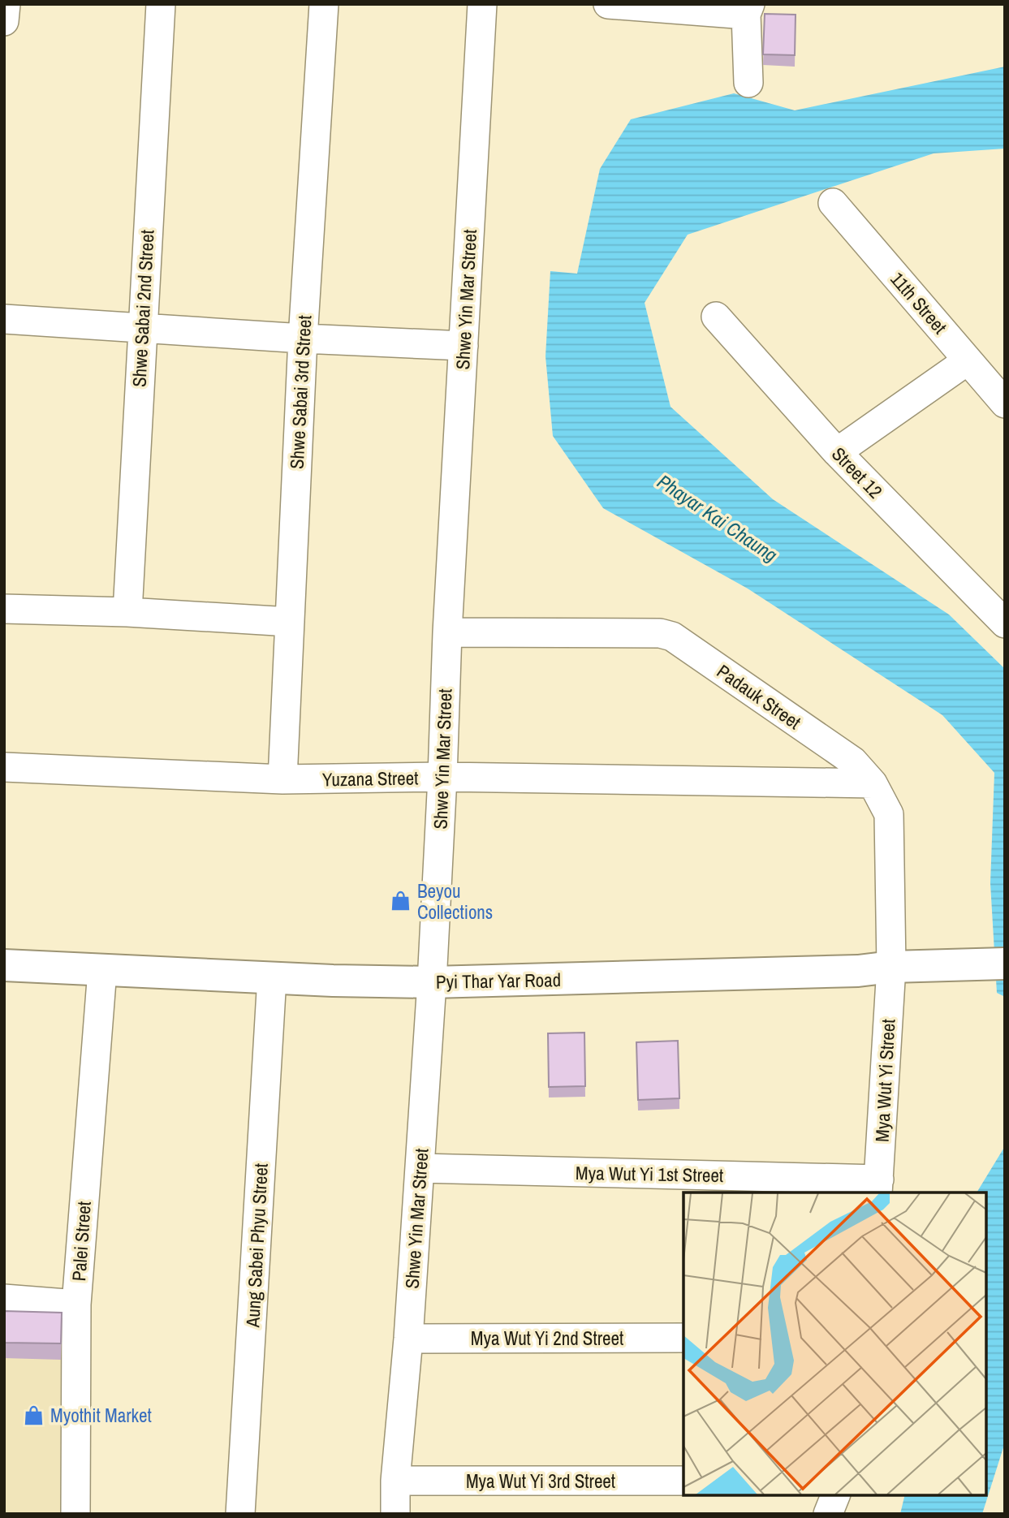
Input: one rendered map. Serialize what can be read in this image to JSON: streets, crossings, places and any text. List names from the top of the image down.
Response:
{
  "streets": {
    "main road": ["Pyi Thar Yar Road"],
    "street": [
      "Shwe Yin Mar Street",
      "11th Street",
      "Shwe Sabai 2nd Street",
      "Shwe Sabai 3rd Street",
      "Street 12",
      "Padauk Street",
      "Yuzana Street",
      "Mya Wut Yi Street",
      "Mya Wut Yi 1st Street",
      "Palei Street",
      "Aung Sabei Phyu Street",
      "Mya Wut Yi 2nd Street",
      "Mya Wut Yi 3rd Street"
    ]
  },
  "crossings": [
    ["Shwe Yin Mar Street", "Padauk Street"],
    ["Shwe Yin Mar Street", "Yuzana Street"],
    ["Shwe Yin Mar Street", "Pyi Thar Yar Road"],
    ["Shwe Yin Mar Street", "Mya Wut Yi 1st Street"],
    ["Shwe Yin Mar Street", "Mya Wut Yi 2nd Street"],
    ["Shwe Yin Mar Street", "Mya Wut Yi 3rd Street"],
    ["Shwe Sabai 3rd Street", "Yuzana Street"],
    ["Padauk Street", "Yuzana Street"],
    ["Padauk Street", "Pyi Thar Yar Road"],
    ["Padauk Street", "Mya Wut Yi Street"],
    ["Pyi Thar Yar Road", "Mya Wut Yi Street"],
    ["Pyi Thar Yar Road", "Palei Street"],
    ["Pyi Thar Yar Road", "Aung Sabei Phyu Street"],
    ["Mya Wut Yi Street", "Mya Wut Yi 1st Street"]
  ],
  "water": ["Phayar Kai Chaung"],
  "places": {
    "shop": ["Beyou Collections", "Myothit Market"]
  }
}
